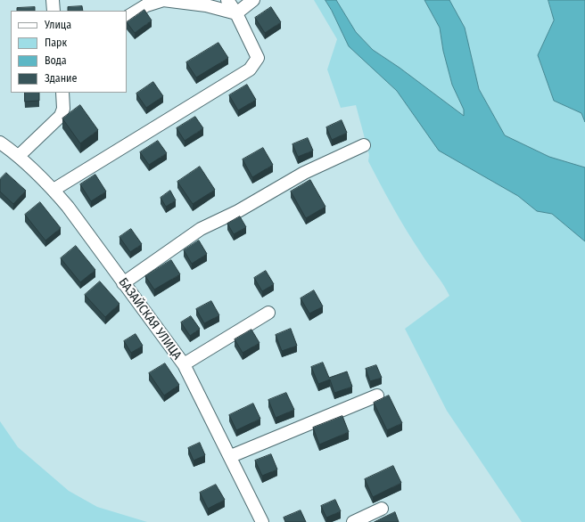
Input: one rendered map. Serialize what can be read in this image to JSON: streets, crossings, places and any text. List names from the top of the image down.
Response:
{
  "streets": {
    "street": ["БАЗАЙСКАЯ УЛИЦА"]
  },
  "legend": [
    "Улица",
    "Парк",
    "Вода",
    "Здание"
  ]
}
